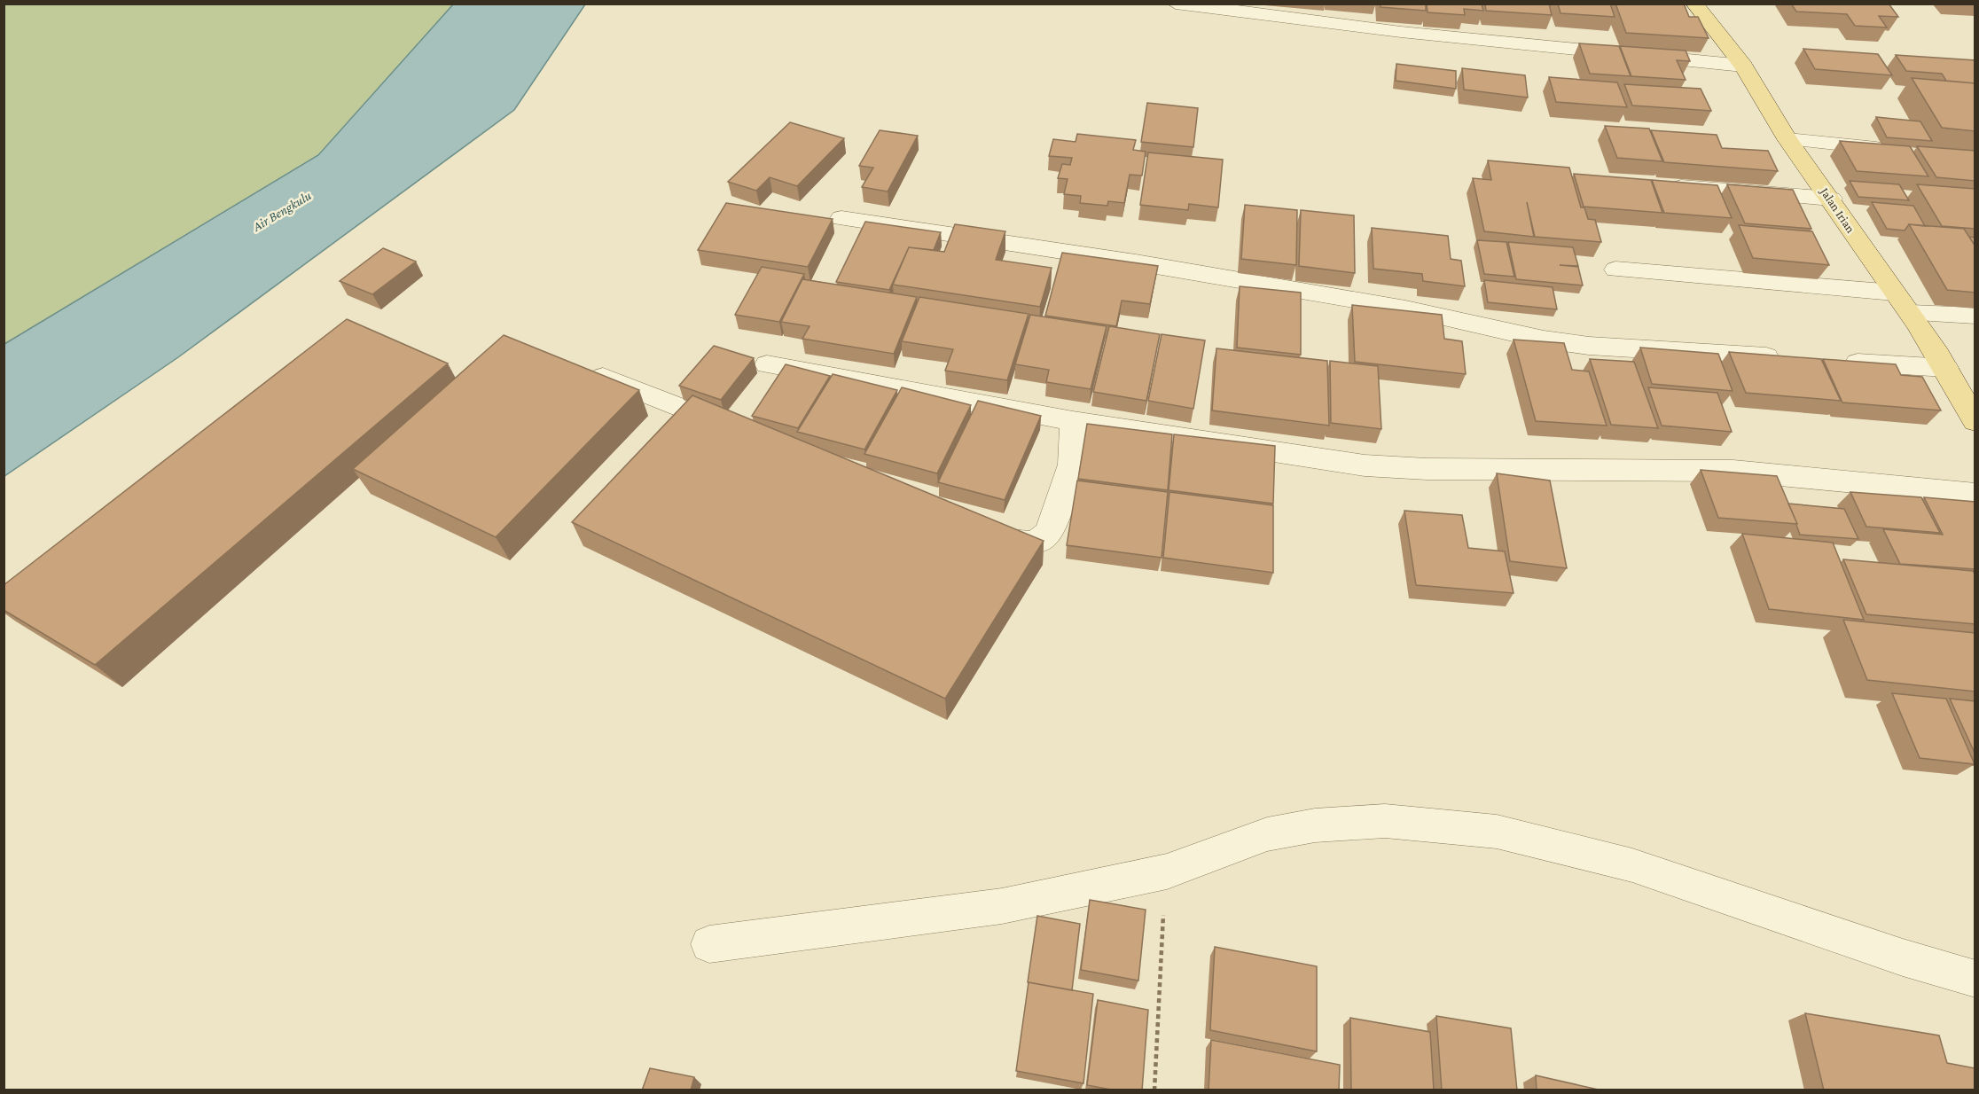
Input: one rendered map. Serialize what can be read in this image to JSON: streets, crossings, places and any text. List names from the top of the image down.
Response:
{
  "streets": {
    "main road": ["Jalan Irian"]
  },
  "water": ["Air Bengkulu"]
}
